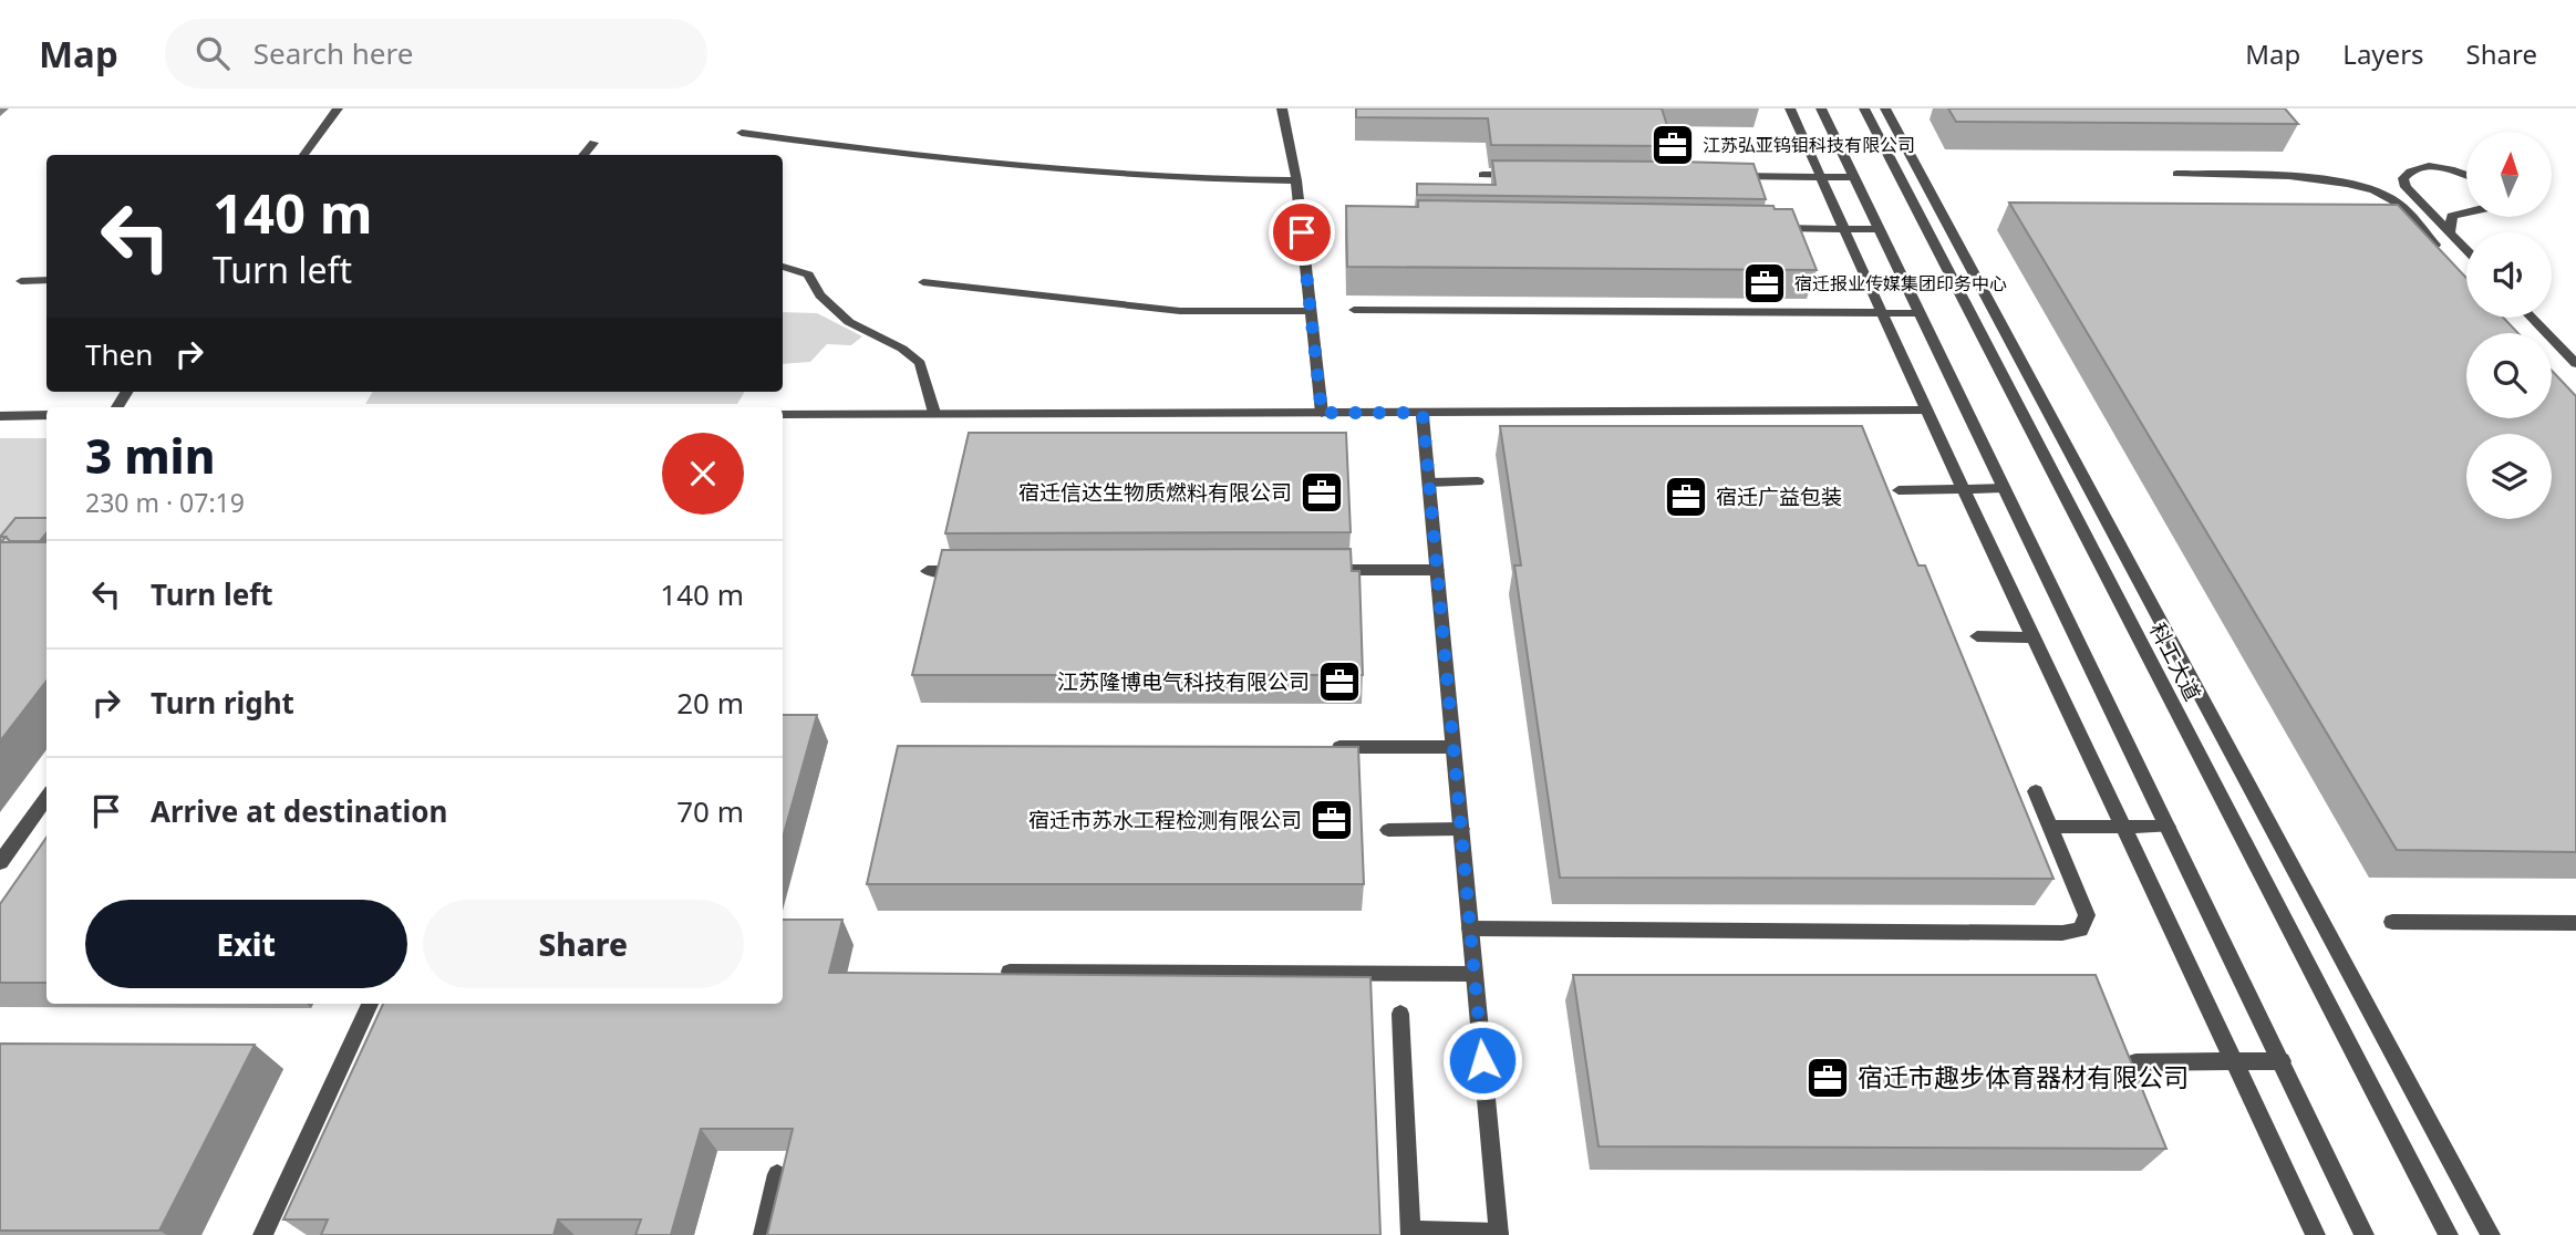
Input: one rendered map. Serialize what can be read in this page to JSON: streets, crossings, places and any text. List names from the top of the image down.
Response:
{
  "streets": {
    "street": ["科工大道"]
  },
  "places": {
    "office": [
      "江苏弘亚钨钼科技有限公司",
      "宿迁报业传媒集团印务中心",
      "宿迁信达生物质燃料有限公司",
      "宿迁广益包装",
      "江苏隆博电气科技有限公司",
      "宿迁市苏水工程检测有限公司",
      "宿迁市趣步体育器材有限公司"
    ]
  },
  "north": "top",
  "page": {
    "header": "Map",
    "search": "Search here",
    "nav": ["Map", "Layers", "Share"],
    "turn": ["140 m", "Turn left"],
    "then": "Then",
    "heading": ["3 min", "230 m · 07:19"],
    "list": [
      {
        "name": "Turn left",
        "value": "140 m"
      },
      {
        "name": "Turn right",
        "value": "20 m"
      },
      {
        "name": "Arrive at destination",
        "value": "70 m"
      }
    ],
    "buttons": ["Exit", "Share"]
  }
}
